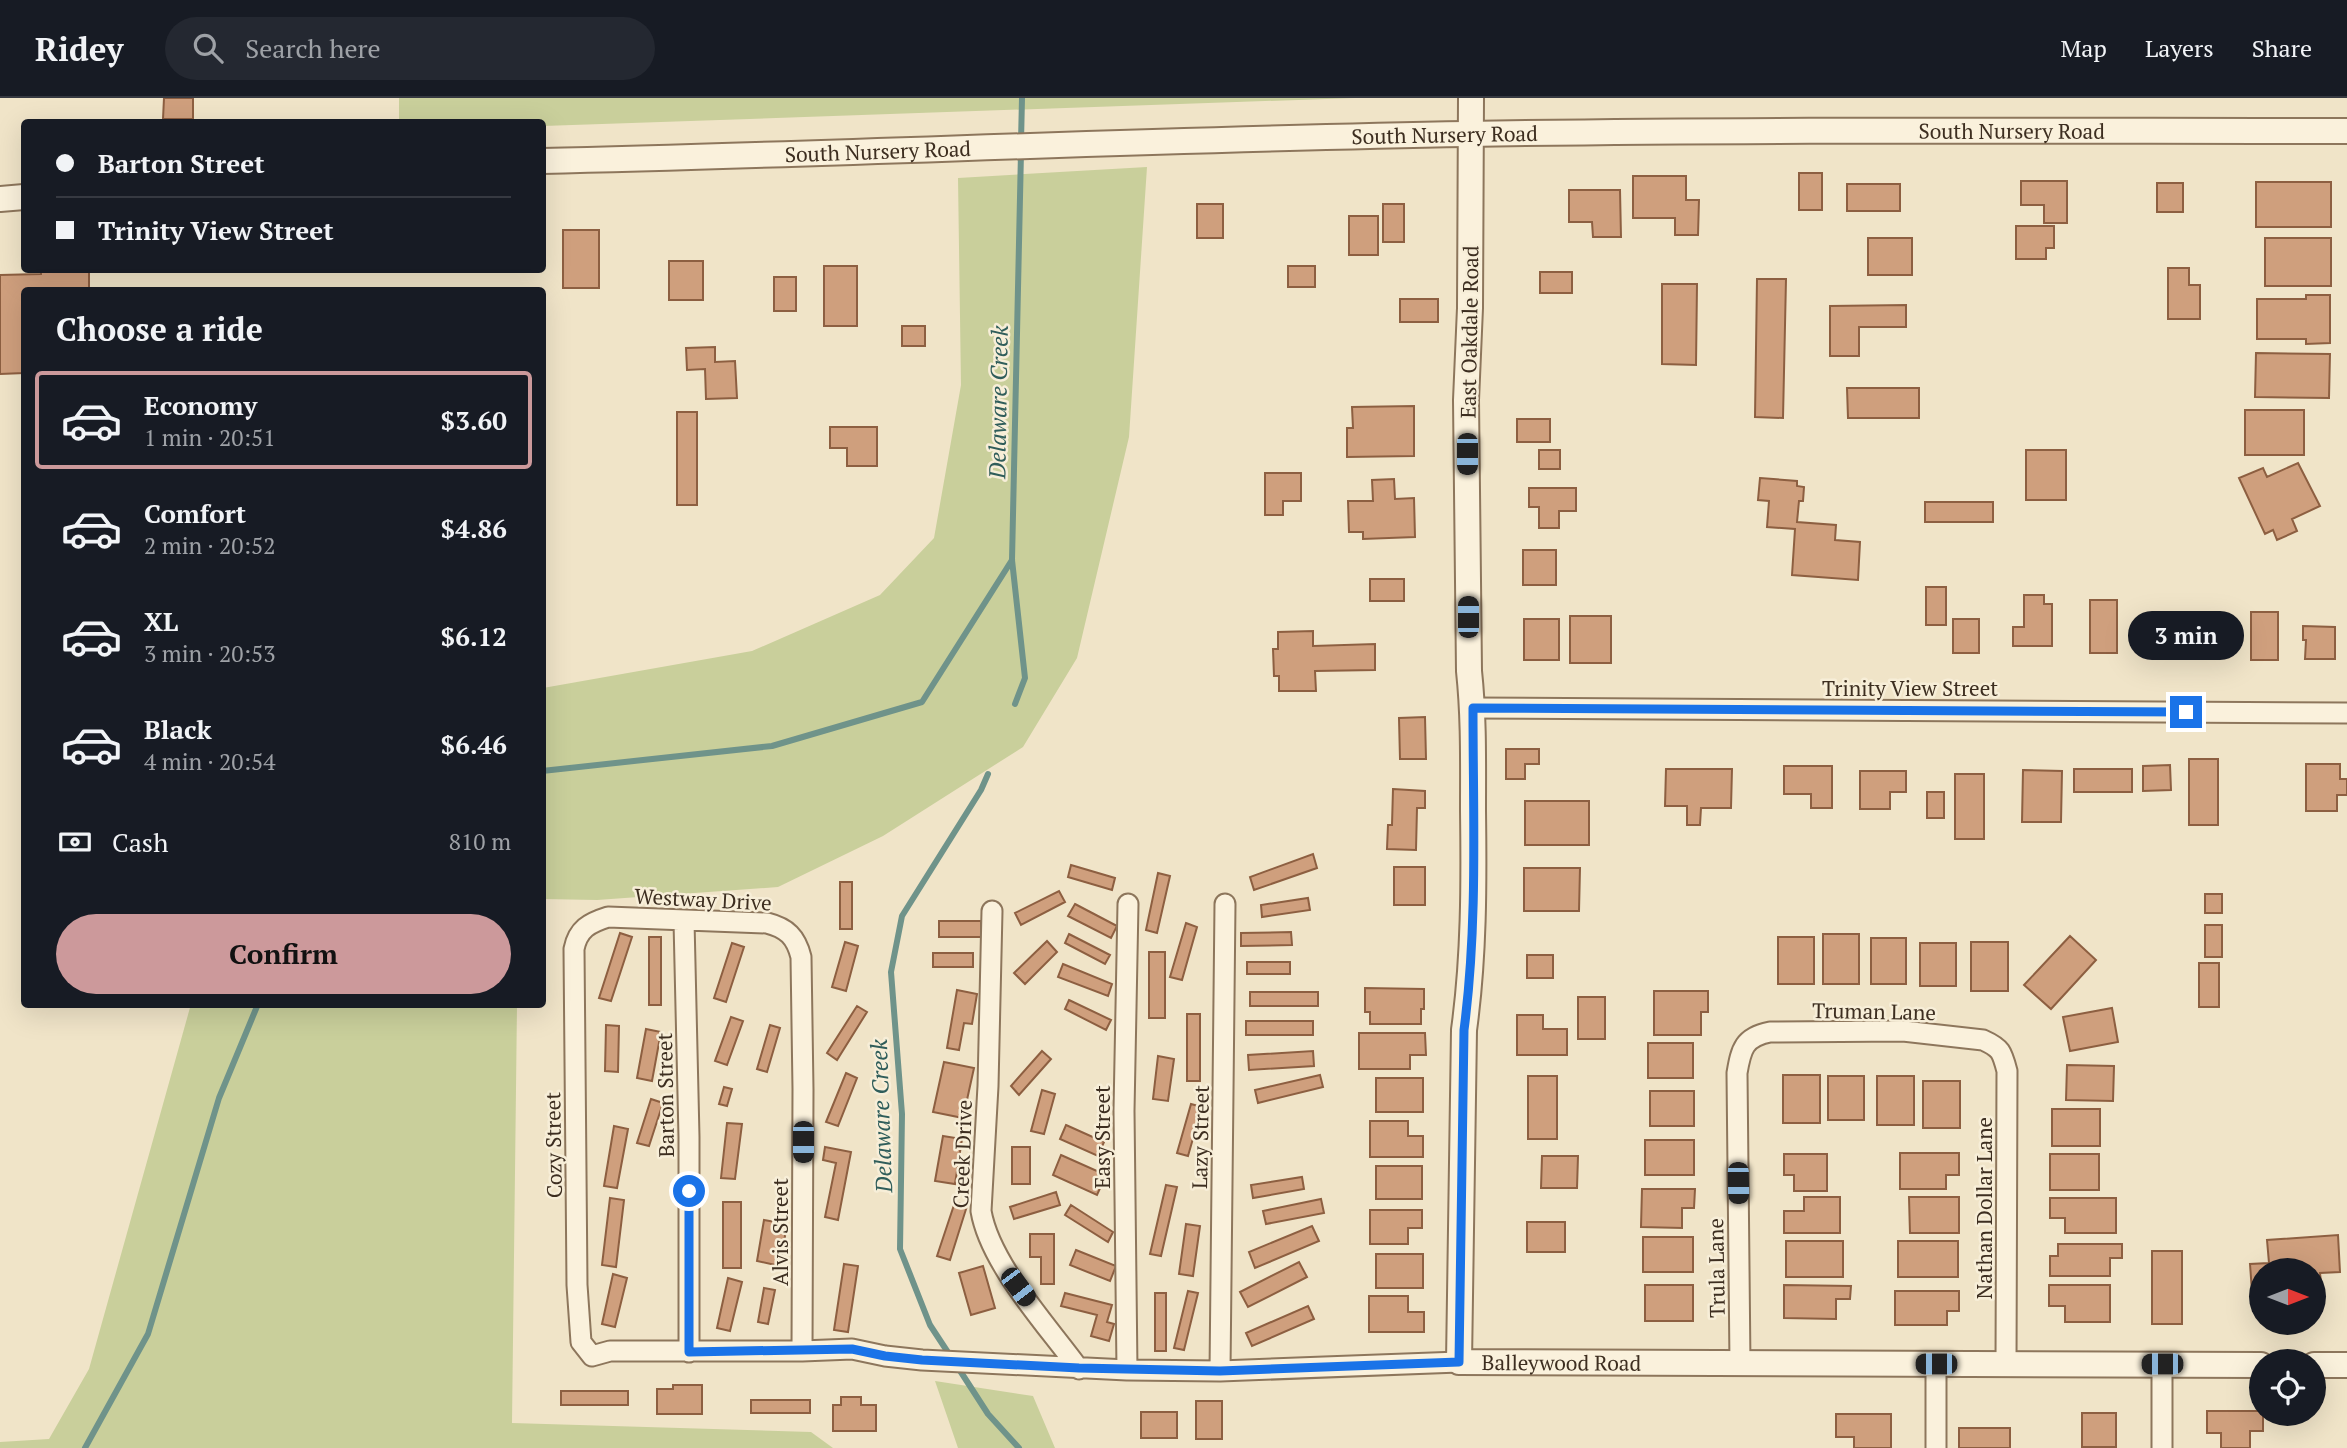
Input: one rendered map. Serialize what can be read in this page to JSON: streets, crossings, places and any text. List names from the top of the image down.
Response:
{
  "streets": {
    "street": [
      "South Nursery Road",
      "East Oakdale Road",
      "Trinity View Street",
      "Westway Drive",
      "Truman Lane",
      "Barton Street",
      "Easy Street",
      "Lazy Street",
      "Cozy Street",
      "Creek Drive",
      "Nathan Dollar Lane",
      "Alvis Street",
      "Trula Lane",
      "Balleywood Road"
    ]
  },
  "crossings": [
    ["South Nursery Road", "East Oakdale Road"],
    ["East Oakdale Road", "Trinity View Street"],
    ["East Oakdale Road", "Balleywood Road"],
    ["Westway Drive", "Barton Street"],
    ["Westway Drive", "Cozy Street"],
    ["Westway Drive", "Alvis Street"],
    ["Truman Lane", "Nathan Dollar Lane"],
    ["Truman Lane", "Trula Lane"],
    ["Barton Street", "Balleywood Road"],
    ["Easy Street", "Balleywood Road"],
    ["Lazy Street", "Balleywood Road"],
    ["Cozy Street", "Balleywood Road"],
    ["Creek Drive", "Balleywood Road"],
    ["Nathan Dollar Lane", "Balleywood Road"],
    ["Alvis Street", "Balleywood Road"],
    ["Trula Lane", "Balleywood Road"]
  ],
  "water": ["Delaware Creek"],
  "north": "right",
  "page": {
    "header": "Ridey",
    "search": "Search here",
    "nav": ["Map", "Layers", "Share"],
    "banner": ["Barton Street", "Trinity View Street"],
    "heading": "Choose a ride",
    "list": [
      {
        "name": "Economy",
        "note": "1 min · 20:51",
        "value": "$3.60"
      },
      {
        "name": "Comfort",
        "note": "2 min · 20:52",
        "value": "$4.86"
      },
      {
        "name": "XL",
        "note": "3 min · 20:53",
        "value": "$6.12"
      },
      {
        "name": "Black",
        "note": "4 min · 20:54",
        "value": "$6.46"
      }
    ],
    "bubble": "3 min",
    "pay": ["Cash", "810 m"],
    "buttons": "Confirm"
  }
}
